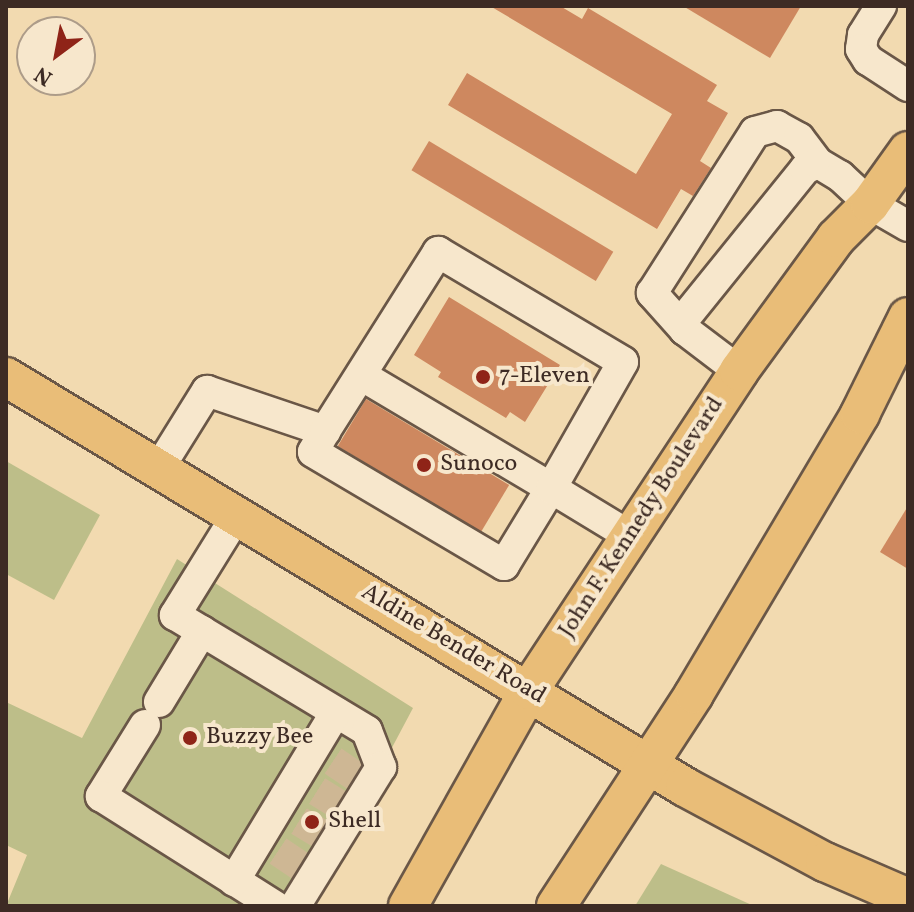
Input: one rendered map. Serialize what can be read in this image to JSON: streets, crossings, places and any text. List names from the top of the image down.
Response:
{
  "streets": {
    "main road": ["John F. Kennedy Boulevard", "Aldine Bender Road"]
  },
  "crossings": [
    ["John F. Kennedy Boulevard", "Aldine Bender Road"]
  ],
  "places": [
    "7-Eleven",
    "Sunoco",
    "Buzzy Bee",
    "Shell"
  ],
  "north": "bottom left"
}
